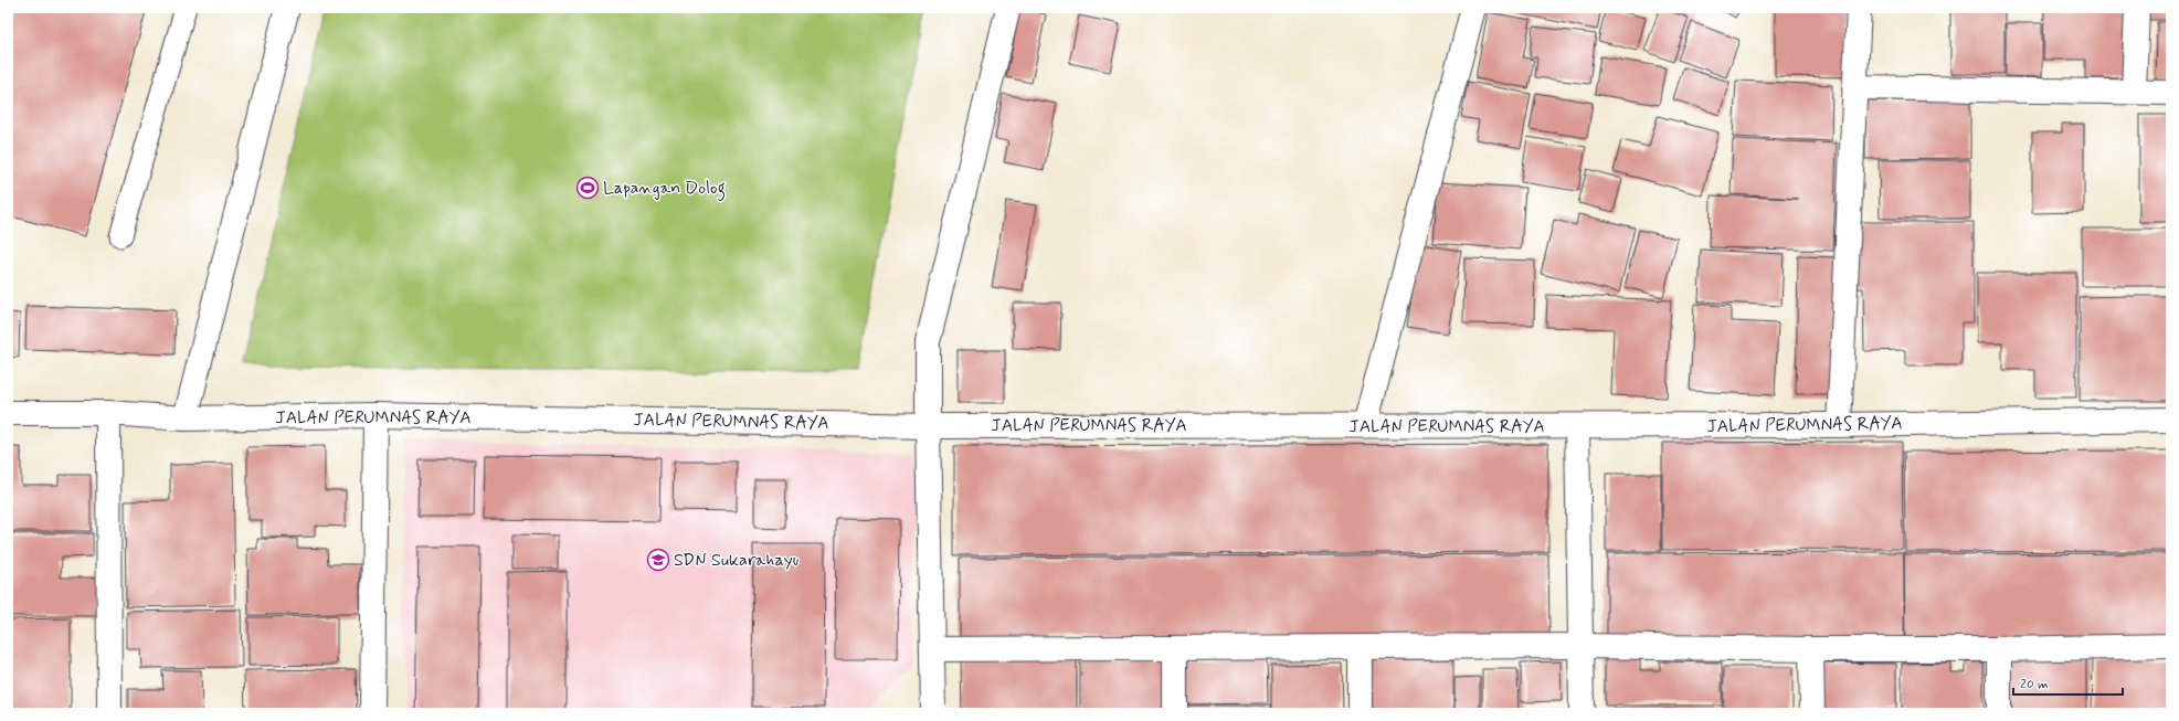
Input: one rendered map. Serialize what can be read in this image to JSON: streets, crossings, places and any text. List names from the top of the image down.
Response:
{
  "streets": {
    "street": ["JALAN PERUMNAS RAYA"]
  },
  "places": {
    "sports": ["Lapangan Dolog"],
    "school or university": ["SDN Sukarahayu"]
  },
  "scale_bar": "20 m"
}
